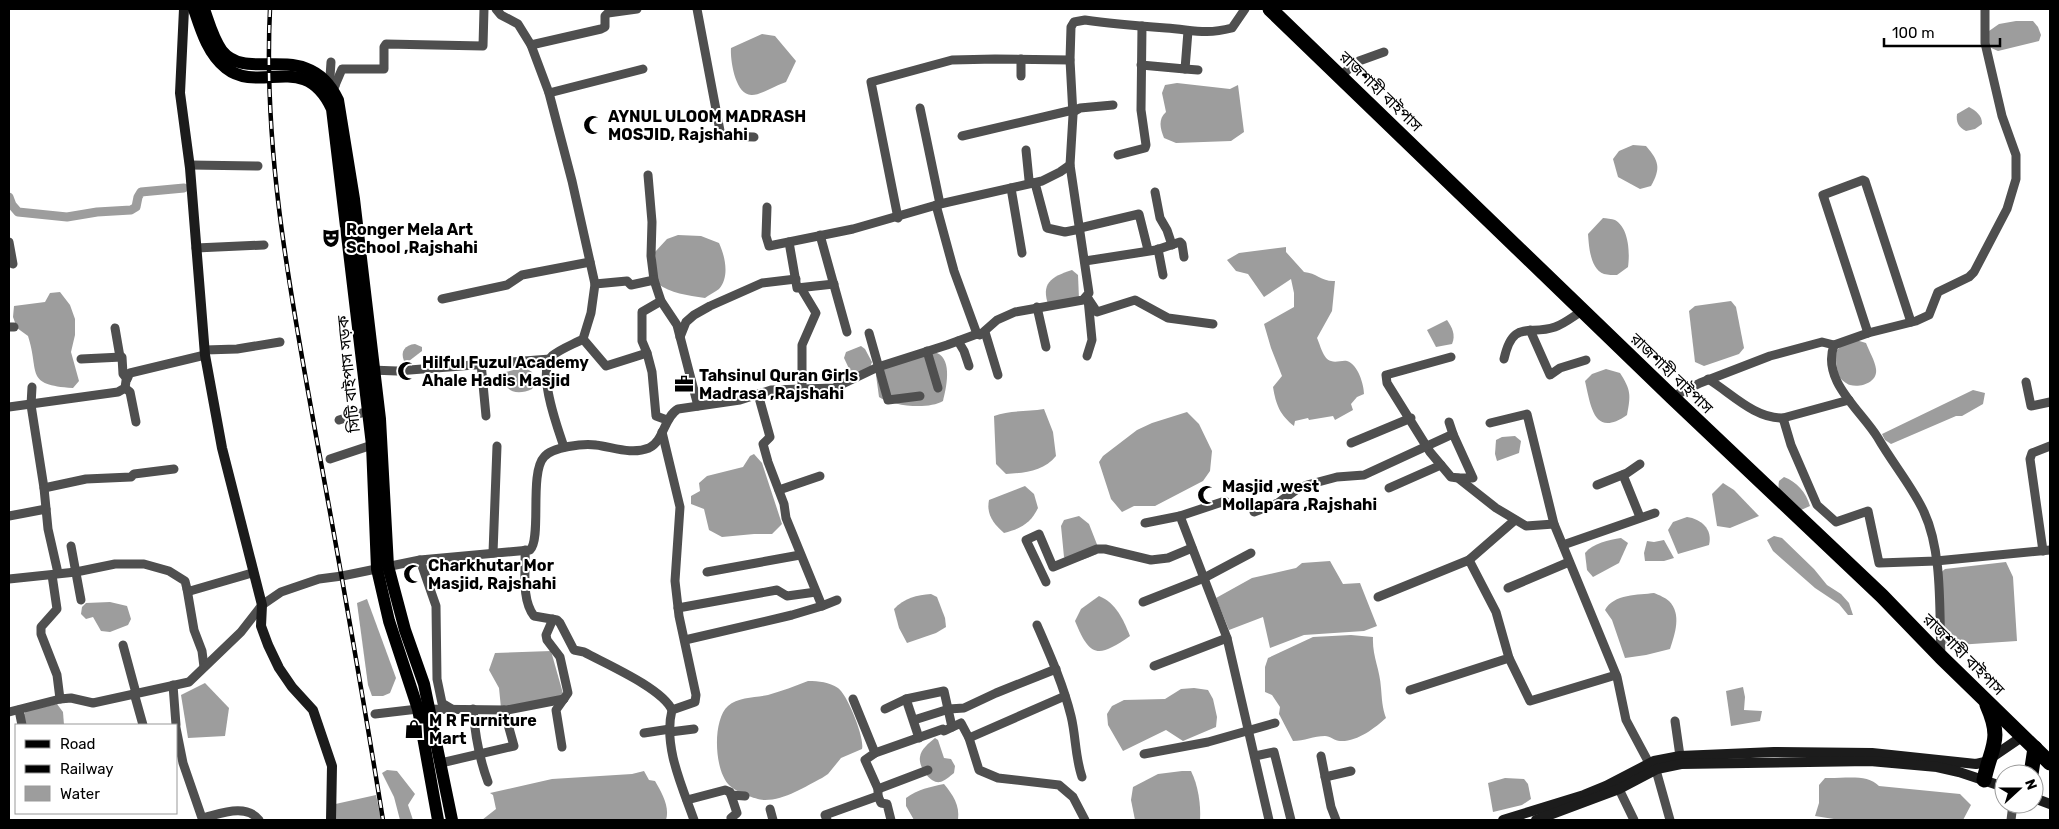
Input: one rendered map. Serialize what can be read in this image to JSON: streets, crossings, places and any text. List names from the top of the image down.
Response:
{
  "streets": {
    "highway": ["রাজশাহী বাইপাস"],
    "main road": ["সিটি বাইপাস সড়ক"]
  },
  "places": {
    "mosque": [
      "AYNUL ULOOM MADRASH MOSJID, Rajshahi",
      "Hilful Fuzul Academy Ahale Hadis Masjid",
      "Masjid ,west Mollapara ,Rajshahi",
      "Charkhutar Mor Masjid, Rajshahi"
    ],
    "theatre": ["Ronger Mela Art School ,Rajshahi"],
    "office": ["Tahsinul Quran Girls Madrasa ,Rajshahi"],
    "shop": ["M R Furniture Mart"]
  },
  "legend": ["Road", "Railway", "Water"],
  "scale_bar": "100 m",
  "north": "right"
}
